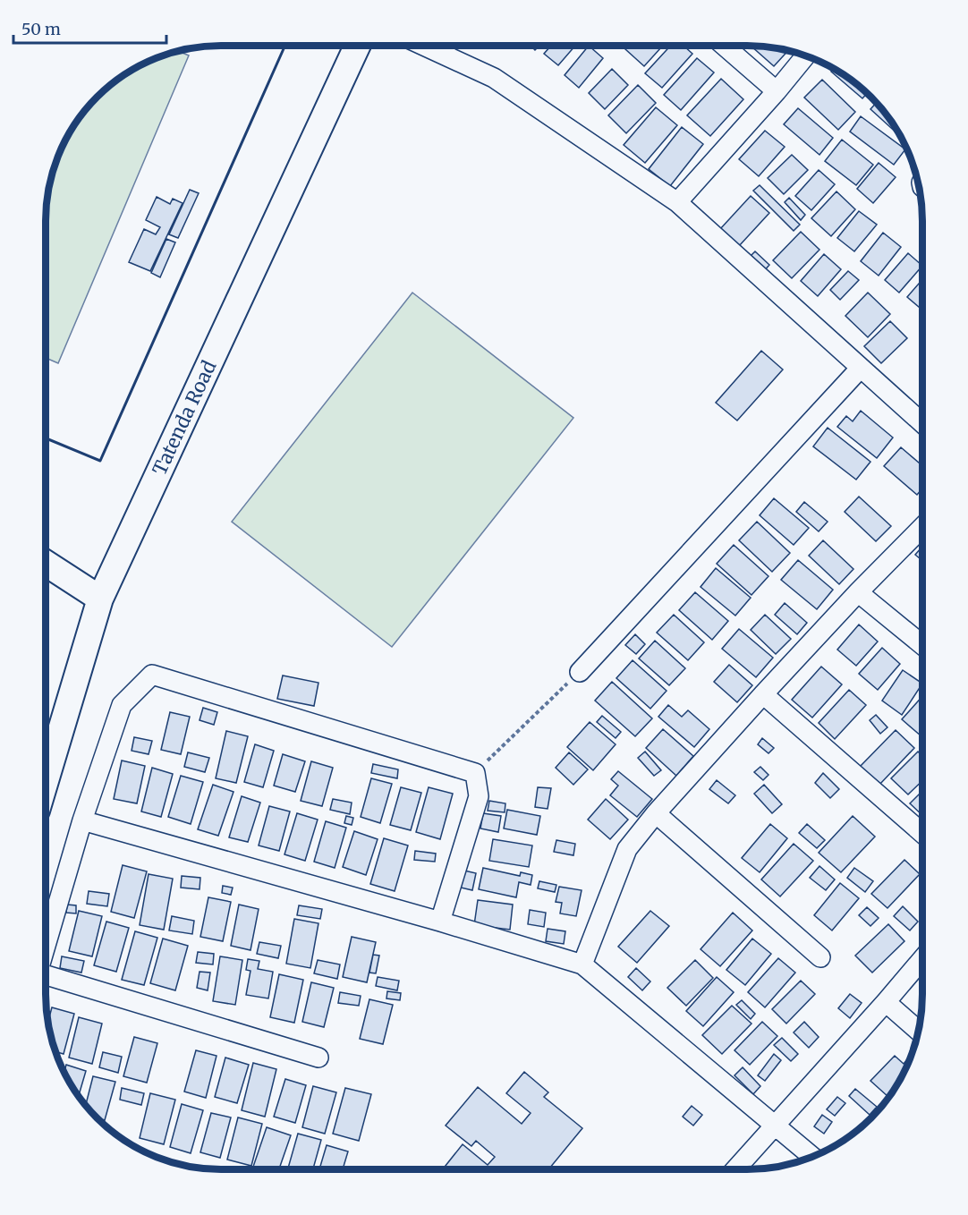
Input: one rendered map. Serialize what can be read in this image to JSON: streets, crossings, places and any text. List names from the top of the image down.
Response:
{
  "streets": {
    "street": ["Tatenda Road"]
  },
  "scale_bar": "50 m"
}
